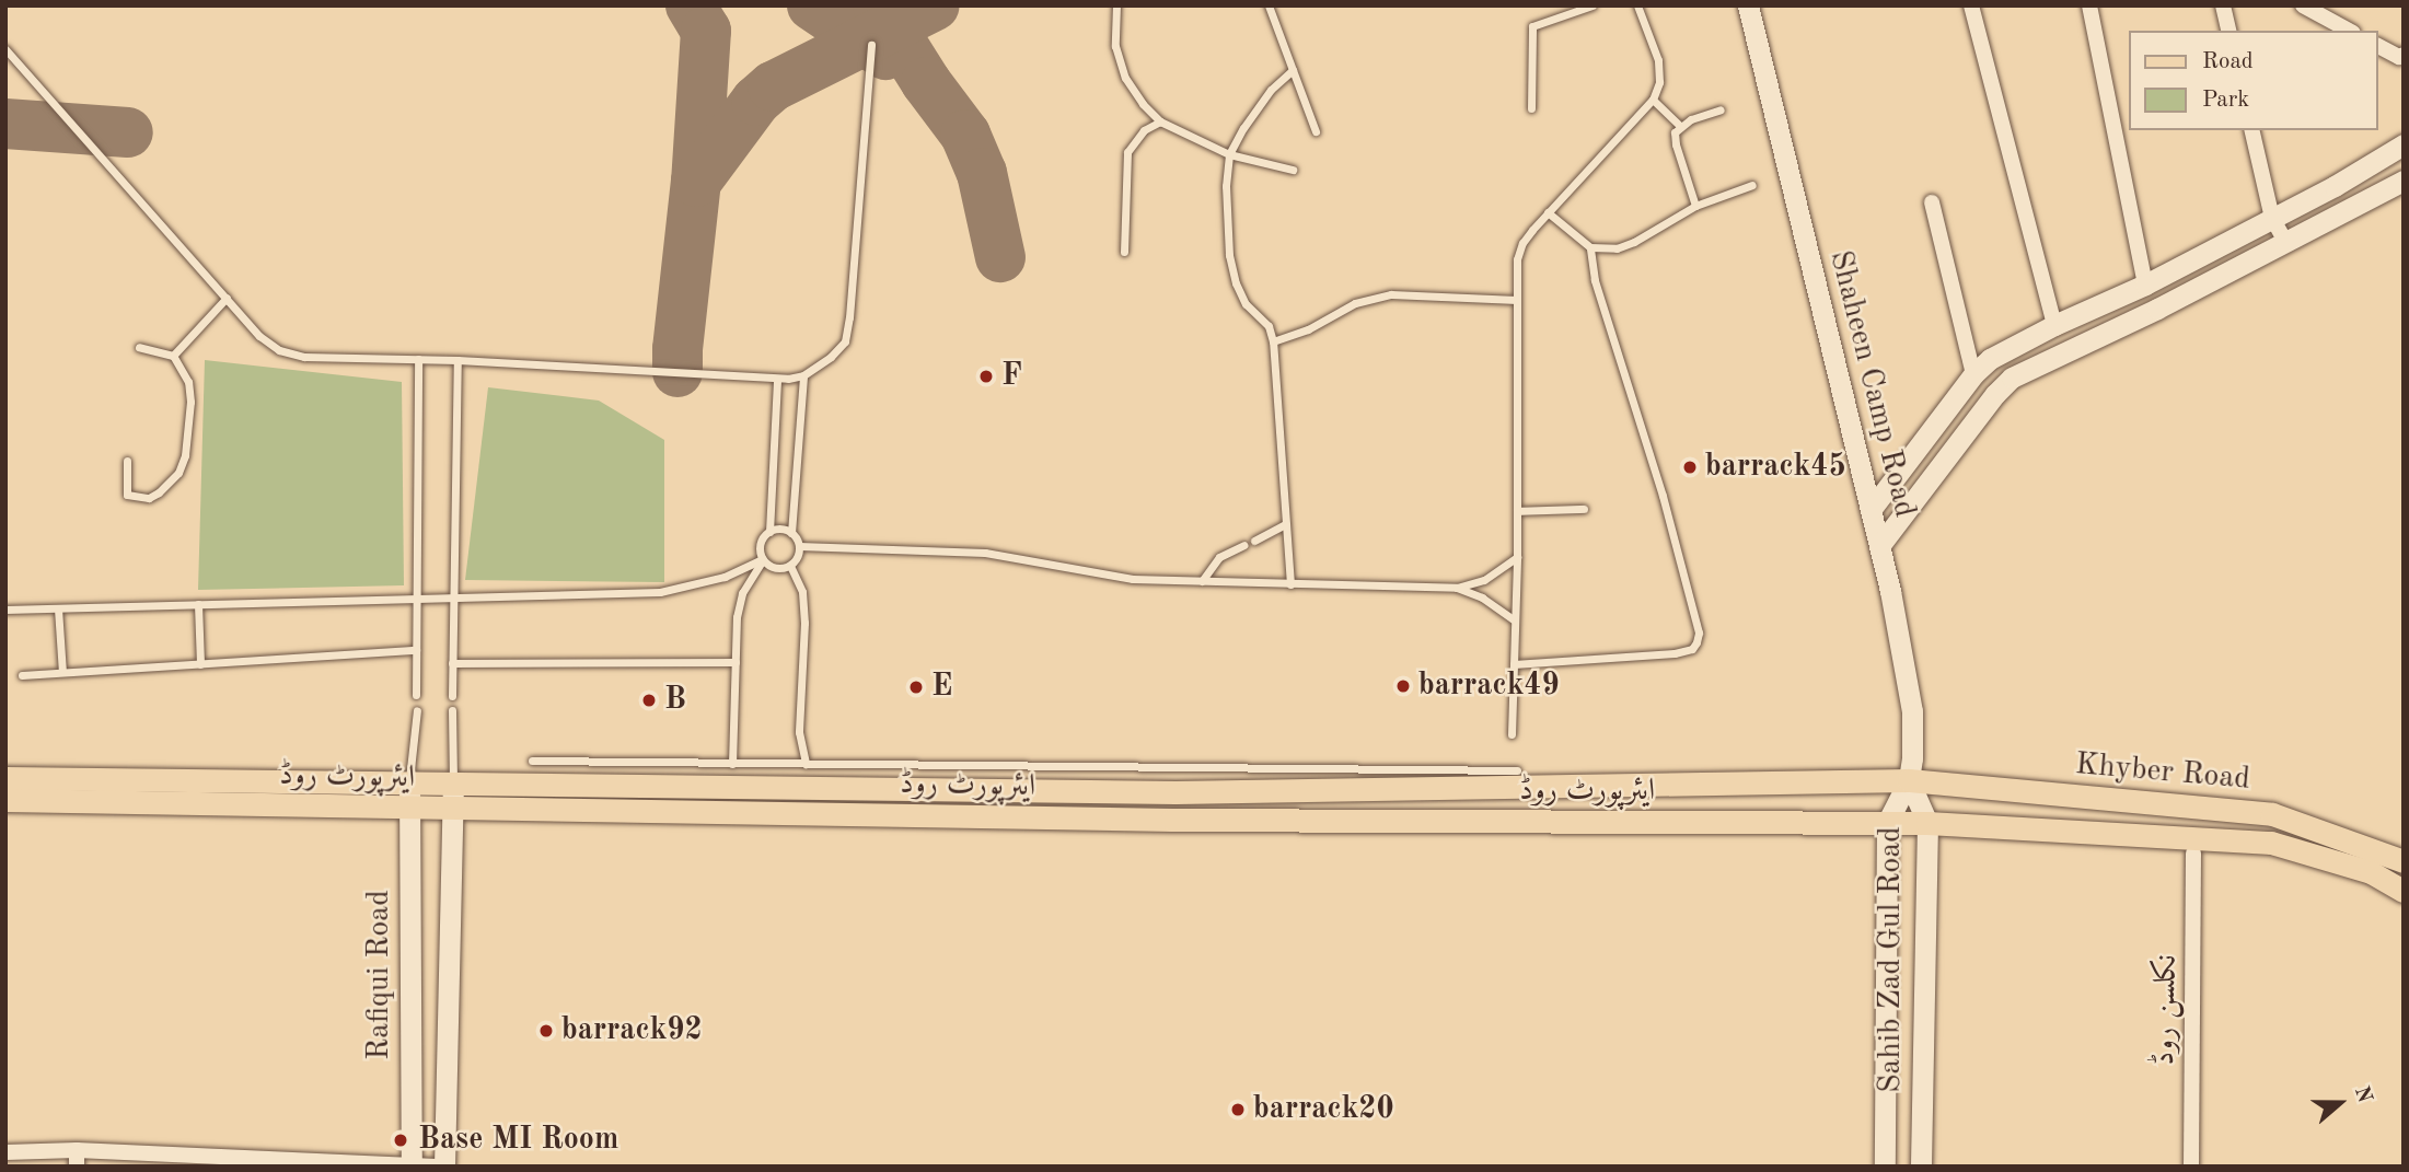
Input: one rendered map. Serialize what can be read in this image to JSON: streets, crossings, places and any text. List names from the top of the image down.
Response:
{
  "streets": {
    "main road": ["Khyber Road", "ایئرپورٹ روڈ"],
    "street": [
      "Shaheen Camp Road",
      "Sahib Zad Gul Road",
      "Rafiqui Road",
      "نکلسن روڈ"
    ]
  },
  "crossings": [
    ["Shaheen Camp Road", "Khyber Road"],
    ["Shaheen Camp Road", "Sahib Zad Gul Road"],
    ["Khyber Road", "ایئرپورٹ روڈ"],
    ["Khyber Road", "Sahib Zad Gul Road"],
    ["Khyber Road", "Rafiqui Road"],
    ["ایئرپورٹ روڈ", "Sahib Zad Gul Road"],
    ["ایئرپورٹ روڈ", "Rafiqui Road"]
  ],
  "places": [
    "F",
    "barrack45",
    "barrack49",
    "E",
    "B",
    "barrack92",
    "barrack20",
    "Base MI Room"
  ],
  "legend": ["Road", "Park"],
  "north": "right"
}
